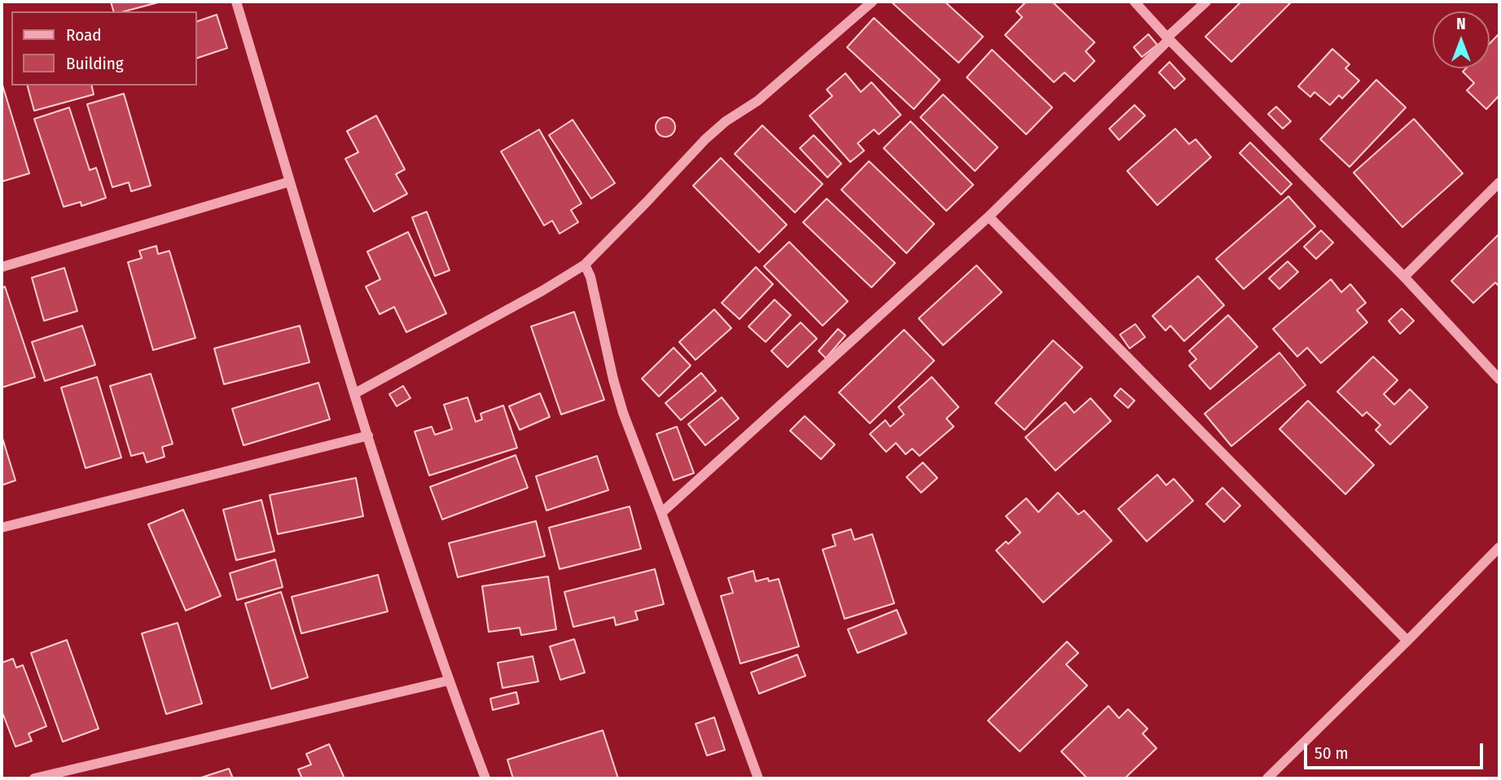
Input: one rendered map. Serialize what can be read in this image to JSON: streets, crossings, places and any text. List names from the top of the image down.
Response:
{
  "legend": ["Road", "Building"],
  "scale_bar": "50 m",
  "north": "top"
}
